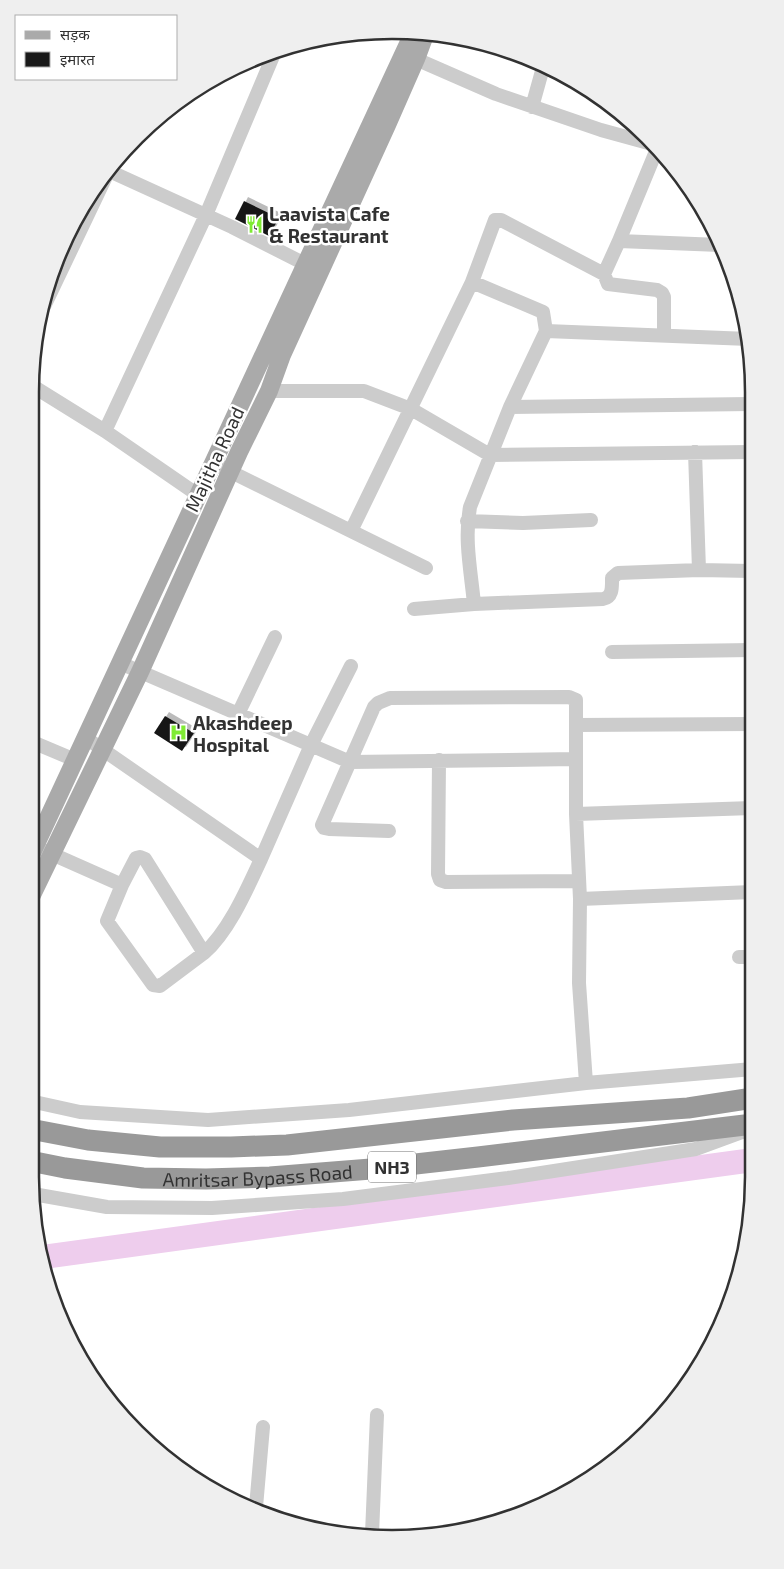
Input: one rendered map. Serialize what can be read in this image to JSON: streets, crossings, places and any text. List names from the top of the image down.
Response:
{
  "streets": {
    "highway": ["NH3", "Amritsar Bypass Road"],
    "main road": ["Majitha Road"]
  },
  "places": {
    "restaurant": ["Laavista Cafe & Restaurant"],
    "hospital": ["Akashdeep Hospital"]
  },
  "legend": ["सड़क", "इमारत"]
}
